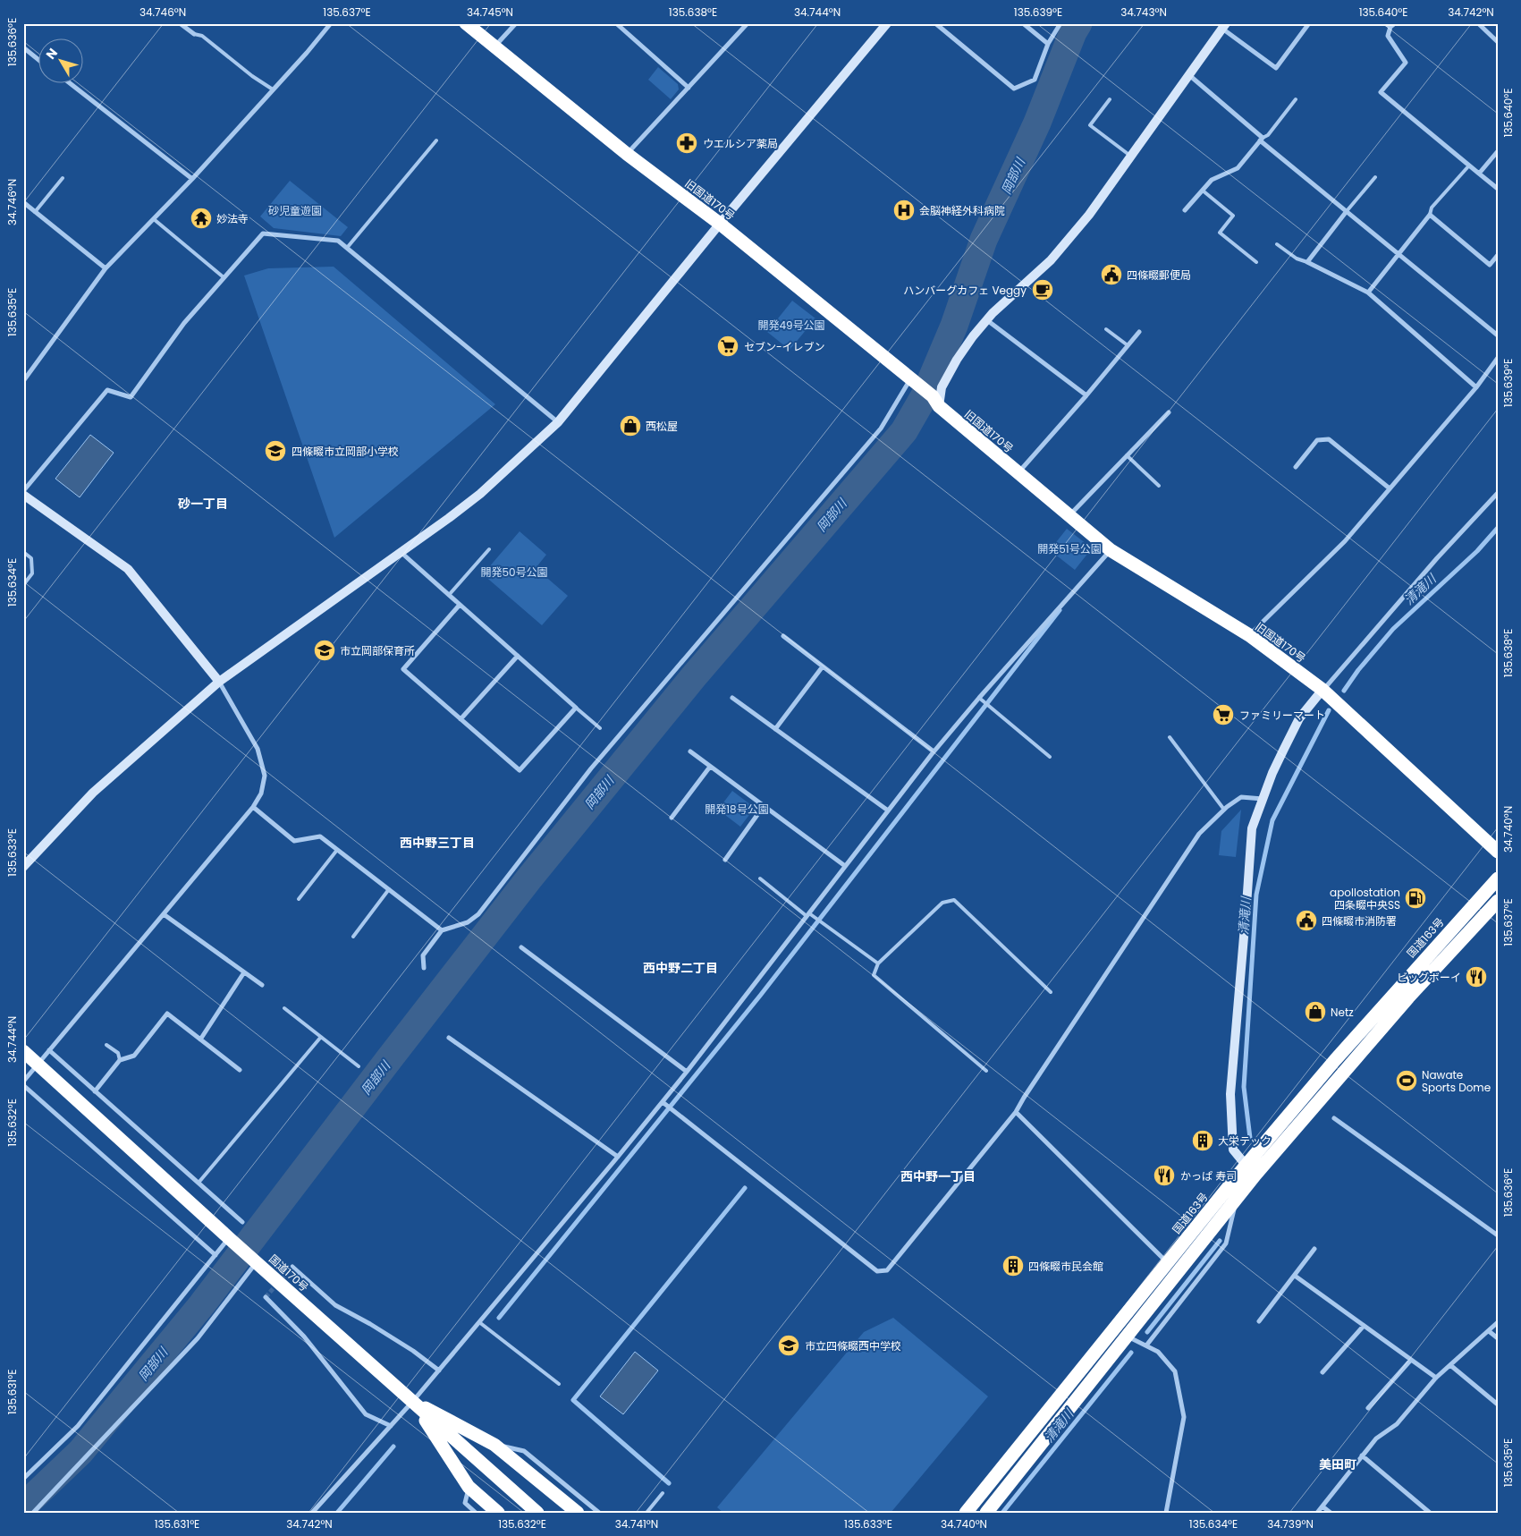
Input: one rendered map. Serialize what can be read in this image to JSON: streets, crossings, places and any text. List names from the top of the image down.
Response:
{
  "streets": {
    "highway": ["旧国道170号", "国道163号", "国道170号"]
  },
  "districts": [
    "砂一丁目",
    "西中野三丁目",
    "西中野二丁目",
    "西中野一丁目",
    "美田町"
  ],
  "water": ["岡部川", "清滝川"],
  "parks": [
    "砂児童遊園",
    "開発49号公園",
    "開発51号公園",
    "開発50号公園",
    "開発18号公園"
  ],
  "places": {
    "pharmacy": ["ウエルシア薬局"],
    "hospital": ["会脳神経外科病院"],
    "temple": ["妙法寺"],
    "public building": ["四條畷郵便局", "四條畷市消防署"],
    "cafe": ["ハンバーグカフェ Veggy"],
    "supermarket": ["セブン-イレブン", "ファミリーマート"],
    "shop": ["西松屋", "Netz"],
    "school or university": ["四條畷市立岡部小学校", "市立岡部保育所", "市立四條畷西中学校"],
    "fuel station": ["apollostation 四条畷中央SS"],
    "restaurant": ["ビッグボーイ", "かっぱ 寿司"],
    "sports": ["Nawate Sports Dome"],
    "building": ["大栄テック", "四條畷市民会館"]
  },
  "north": "top left",
  "coordinates": [
    "34.746°N",
    "135.637°E",
    "34.745°N",
    "135.638°E",
    "34.744°N",
    "135.639°E",
    "34.743°N",
    "135.640°E",
    "34.742°N",
    "135.636°E",
    "135.635°E",
    "135.634°E",
    "34.740°N",
    "135.633°E",
    "135.632°E",
    "135.631°E",
    "34.741°N",
    "34.739°N"
  ]
}
